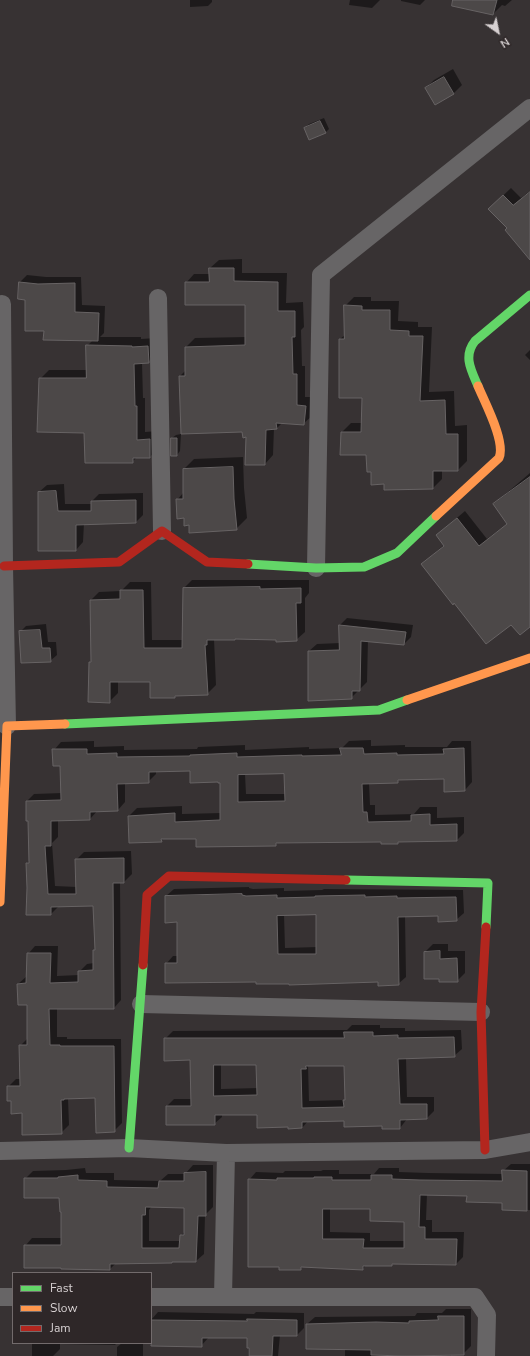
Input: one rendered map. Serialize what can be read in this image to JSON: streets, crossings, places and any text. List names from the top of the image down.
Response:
{
  "legend": ["Fast", "Slow", "Jam"],
  "north": "bottom right"
}
